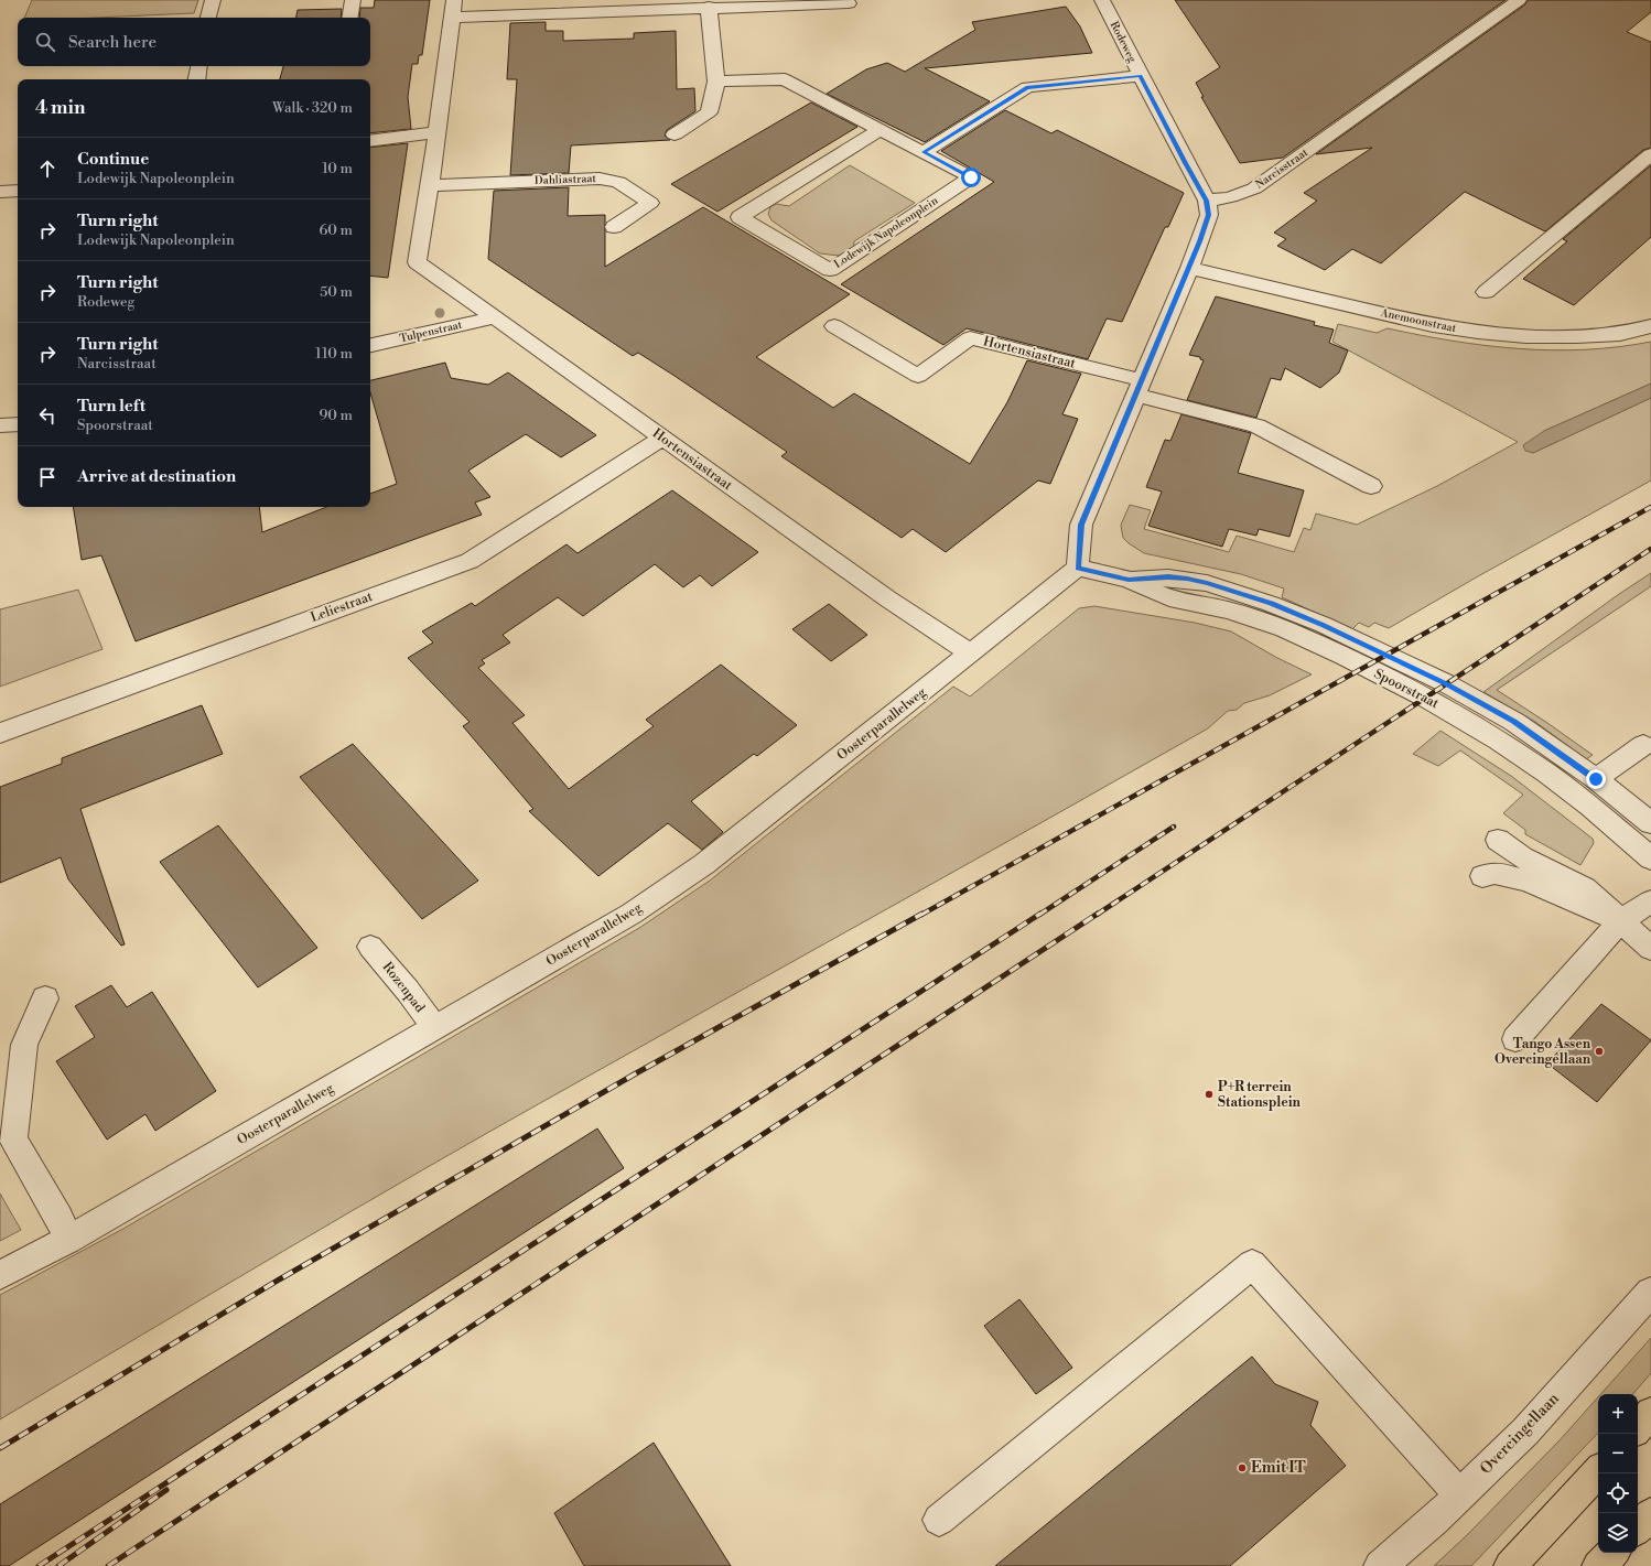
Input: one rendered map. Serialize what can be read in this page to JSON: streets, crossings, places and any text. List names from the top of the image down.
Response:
{
  "streets": {
    "street": [
      "Rodeweg",
      "Narcisstraat",
      "Dahliastraat",
      "Lodewijk Napoleonplein",
      "Anemoonstraat",
      "Tulpenstraat",
      "Hortensiastraat",
      "Leliestraat",
      "Spoorstraat",
      "Oosterparallelweg",
      "Rozenpad",
      "Overcingellaan"
    ]
  },
  "crossings": [
    ["Rodeweg", "Narcisstraat"],
    ["Dahliastraat", "Hortensiastraat"],
    ["Tulpenstraat", "Hortensiastraat"],
    ["Hortensiastraat", "Leliestraat"],
    ["Hortensiastraat", "Oosterparallelweg"],
    ["Spoorstraat", "Oosterparallelweg"],
    ["Oosterparallelweg", "Rozenpad"]
  ],
  "places": ["Tango Assen Overcingellaan", "P+R terrein Stationsplein", "Emit IT"],
  "page": {
    "search": "Search here",
    "heading": ["4 min", "Walk · 320 m"],
    "list": [
      ["Continue", "Lodewijk Napoleonplein", "10 m"],
      ["Turn right", "Lodewijk Napoleonplein", "60 m"],
      ["Turn right", "Rodeweg", "50 m"],
      ["Turn right", "Narcisstraat", "110 m"],
      ["Turn left", "Spoorstraat", "90 m"],
      "Arrive at destination"
    ],
    "map_buttons": ["+", "−"]
  }
}
